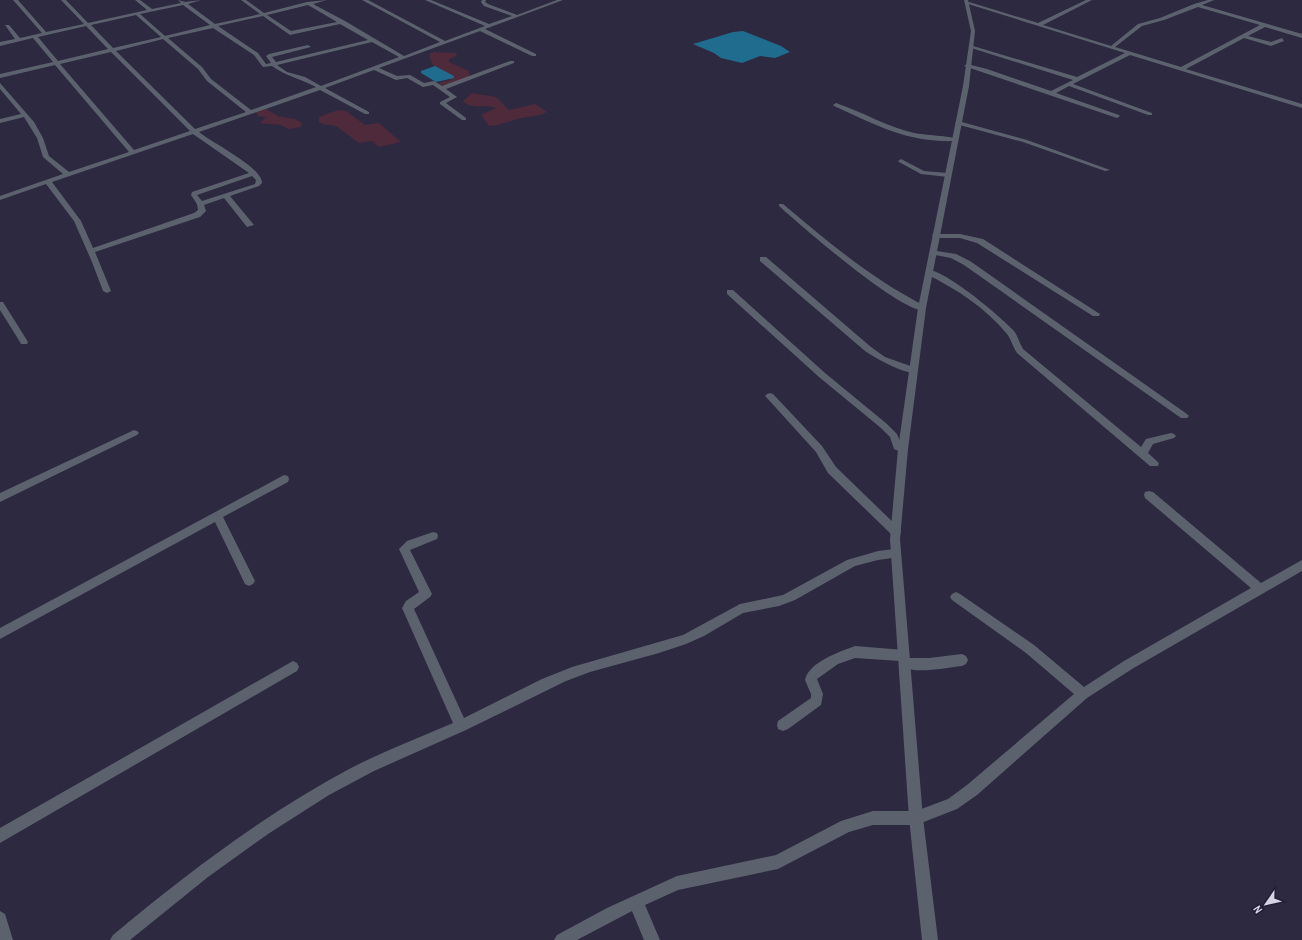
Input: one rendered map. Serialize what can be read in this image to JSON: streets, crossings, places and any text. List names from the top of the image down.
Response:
{
  "north": "bottom left"
}
